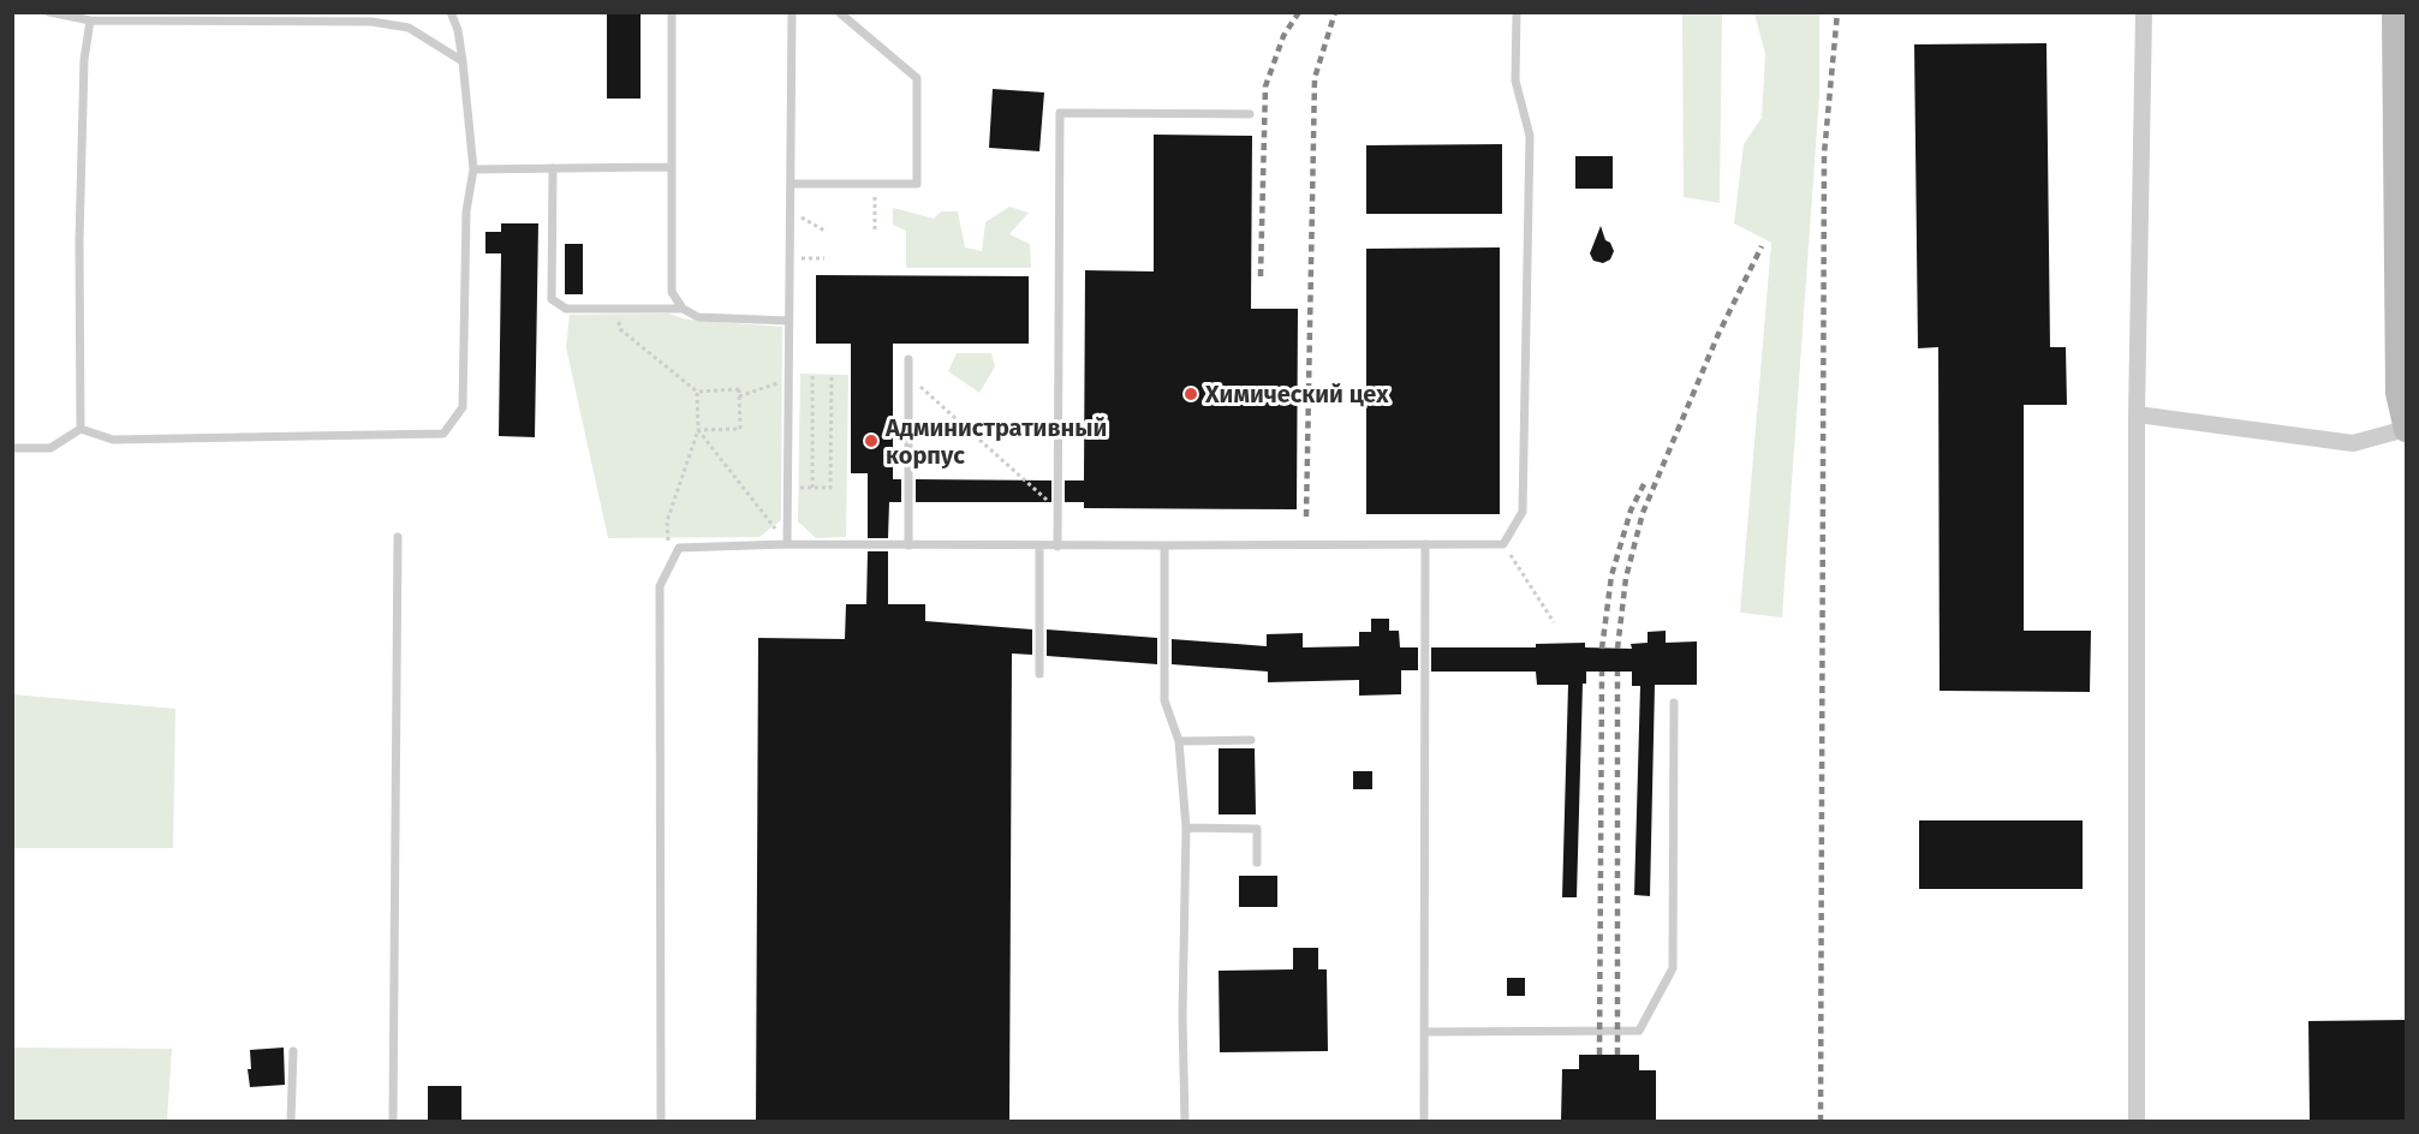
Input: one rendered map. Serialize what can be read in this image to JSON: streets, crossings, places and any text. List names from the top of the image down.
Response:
{
  "places": ["Химический цех", "Административный корпус"]
}
